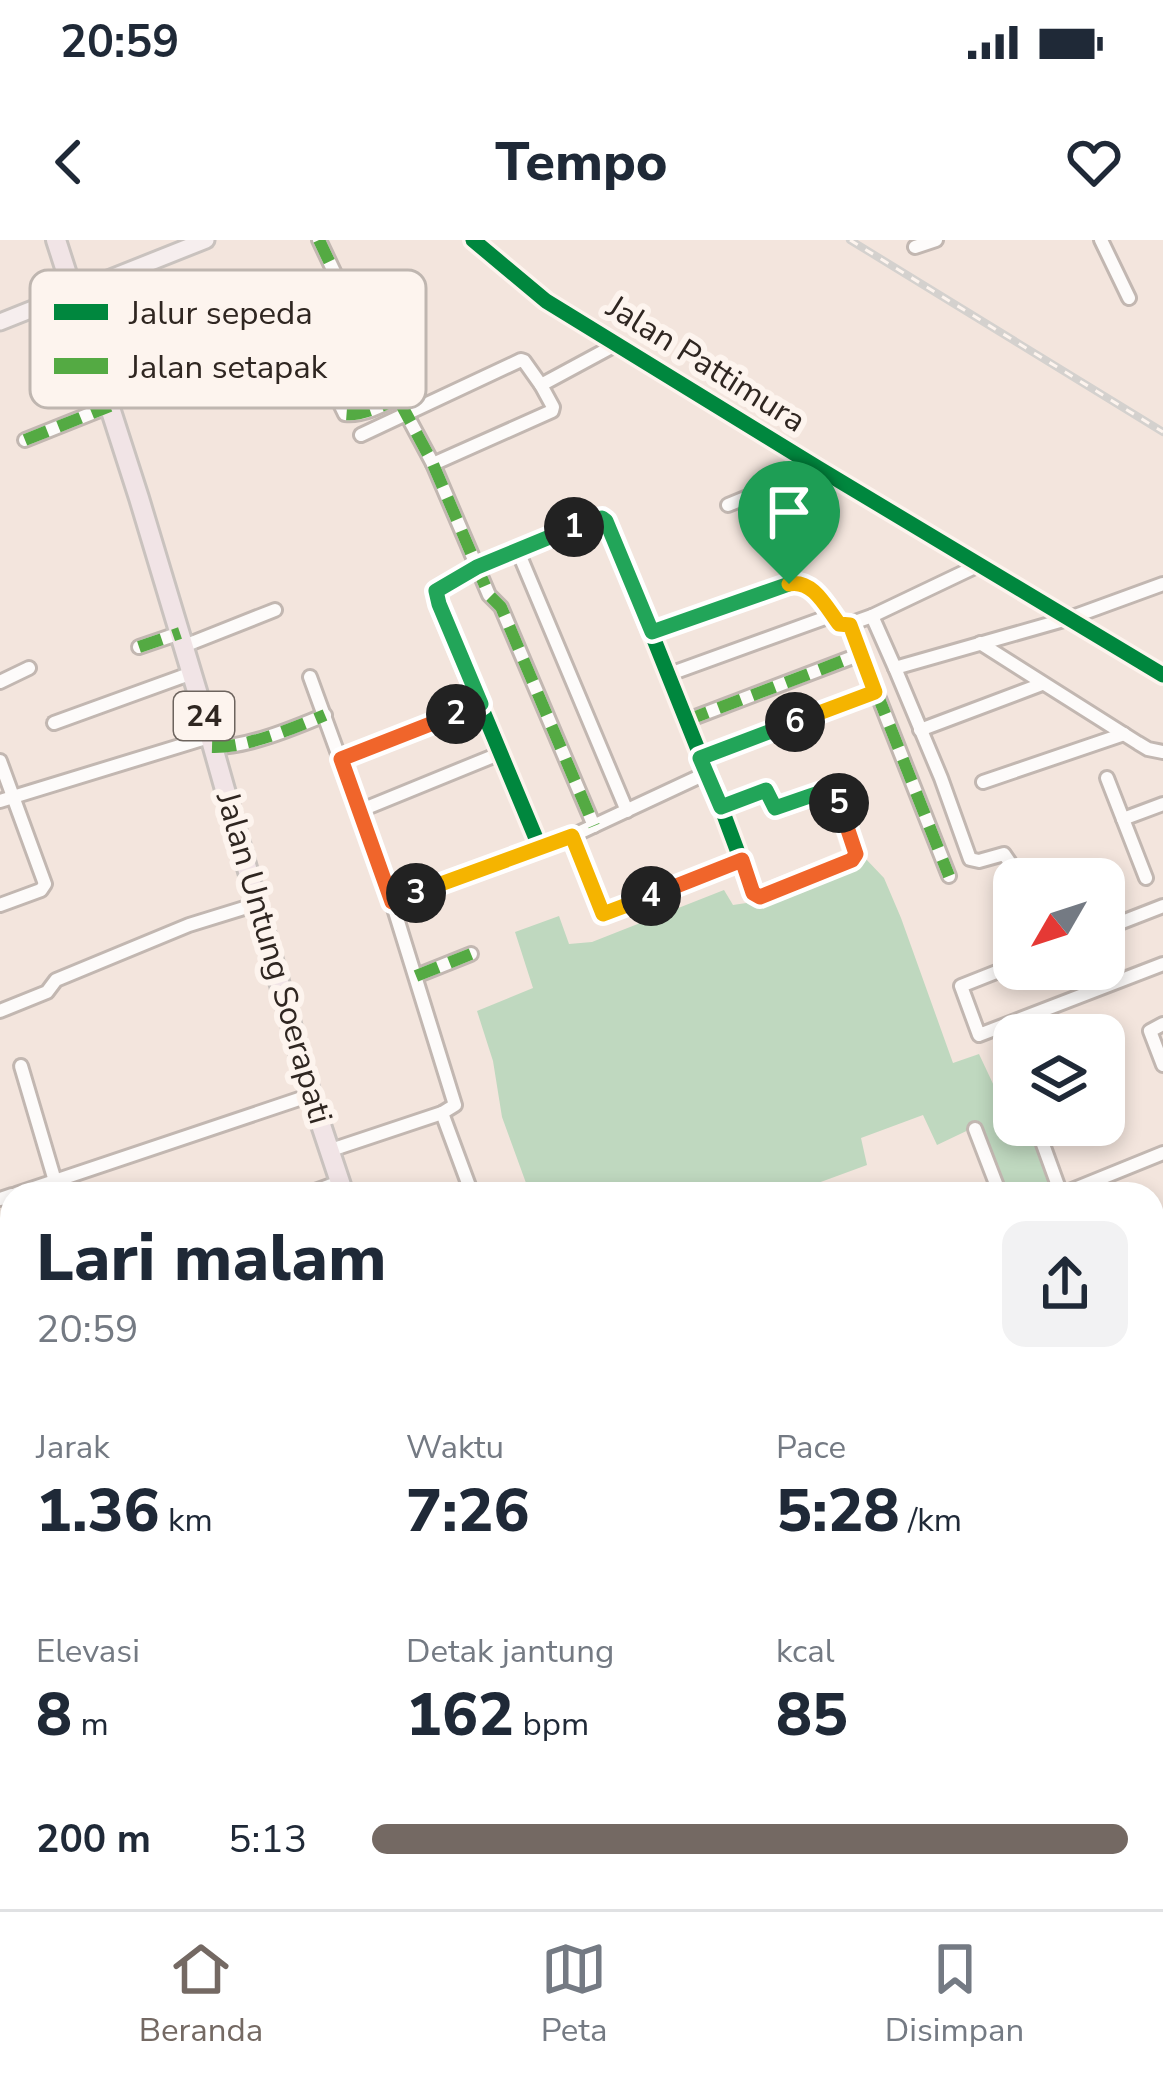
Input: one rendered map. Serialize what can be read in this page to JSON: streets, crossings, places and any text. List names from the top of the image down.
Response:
{
  "streets": {
    "highway": ["24", "Jalan Untung Soerapati"],
    "street": ["Jalan Pattimura"]
  },
  "legend": ["Jalur sepeda", "Jalan setapak"],
  "north": "bottom left",
  "page": {
    "status": "20:59",
    "header": "Tempo",
    "pins": [
      "1",
      "2",
      "6",
      "5",
      "3",
      "4"
    ],
    "heading": ["Lari malam", "20:59"],
    "stats": [
      ["Jarak", "1.36 km"],
      ["Waktu", "7:26"],
      ["Pace", "5:28 /km"],
      ["Elevasi", "8 m"],
      ["Detak jantung", "162 bpm"],
      ["kcal", "85"]
    ],
    "list": [
      {
        "name": "200 m",
        "note": "5:13"
      }
    ],
    "tabs": ["Beranda", "Peta", "Disimpan"]
  }
}
